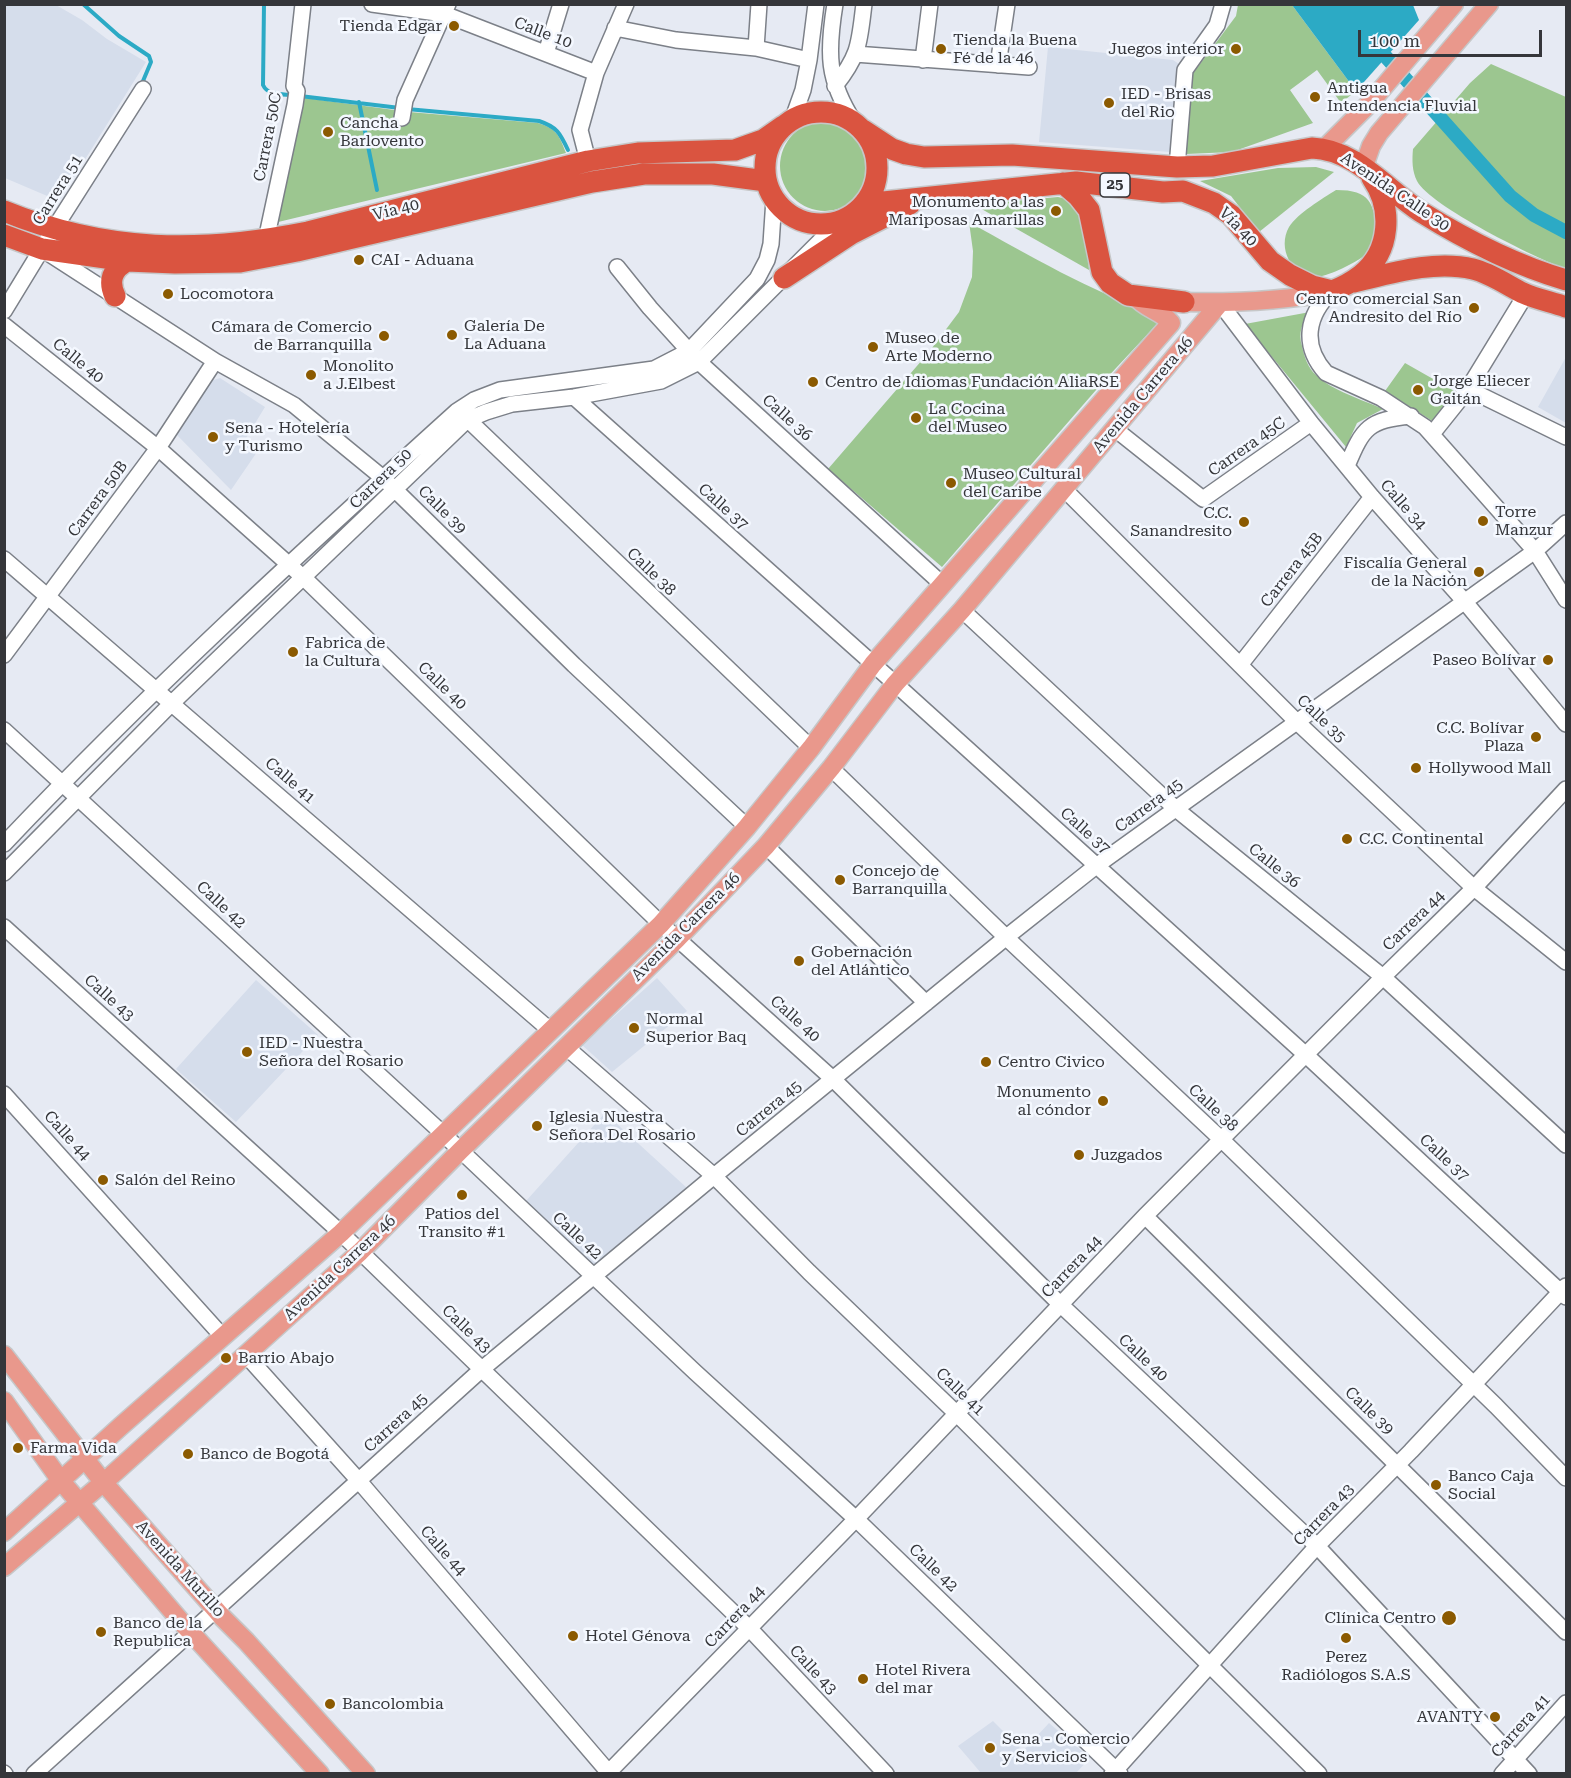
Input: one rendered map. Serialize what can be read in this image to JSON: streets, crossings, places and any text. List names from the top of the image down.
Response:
{
  "streets": {
    "highway": ["25", "Avenida Calle 30", "Vía 40"],
    "main road": ["Avenida Carrera 46", "Avenida Murillo"],
    "street": [
      "Calle 10",
      "Carrera 50C",
      "Carrera 51",
      "Calle 40",
      "Calle 36",
      "Carrera 45C",
      "Carrera 50",
      "Carrera 50B",
      "Calle 34",
      "Calle 37",
      "Calle 39",
      "Carrera 45B",
      "Calle 38",
      "Calle 35",
      "Calle 41",
      "Carrera 45",
      "Calle 42",
      "Carrera 44",
      "Calle 43",
      "Calle 44",
      "Carrera 43",
      "Carrera 41"
    ]
  },
  "crossings": [
    ["Carrera 50C", "Vía 40"],
    ["25", "Avenida Calle 30"],
    ["25", "Vía 40"],
    ["25", "Avenida Carrera 46"],
    ["25", "Carrera 50"],
    ["25", "Calle 34"],
    ["Carrera 51", "Vía 40"],
    ["Carrera 51", "Calle 39"],
    ["Avenida Calle 30", "Vía 40"],
    ["Avenida Calle 30", "Carrera 50"],
    ["Vía 40", "Carrera 50"],
    ["Vía 40", "Calle 39"],
    ["Calle 40", "Avenida Carrera 46"],
    ["Calle 40", "Carrera 50"],
    ["Calle 40", "Carrera 50B"],
    ["Calle 40", "Carrera 45"],
    ["Calle 40", "Carrera 44"],
    ["Calle 40", "Carrera 43"],
    ["Calle 40", "Carrera 41"],
    ["Avenida Carrera 46", "Calle 36"],
    ["Avenida Carrera 46", "Carrera 45C"],
    ["Avenida Carrera 46", "Calle 34"],
    ["Avenida Carrera 46", "Calle 37"],
    ["Avenida Carrera 46", "Calle 39"],
    ["Avenida Carrera 46", "Calle 38"],
    ["Avenida Carrera 46", "Calle 35"],
    ["Avenida Carrera 46", "Calle 41"],
    ["Avenida Carrera 46", "Calle 42"],
    ["Avenida Carrera 46", "Calle 43"],
    ["Avenida Carrera 46", "Calle 44"],
    ["Avenida Carrera 46", "Avenida Murillo"],
    ["Calle 36", "Carrera 50"],
    ["Calle 36", "Carrera 45"],
    ["Calle 36", "Carrera 44"],
    ["Carrera 45C", "Calle 34"],
    ["Carrera 50", "Calle 37"],
    ["Carrera 50", "Calle 39"],
    ["Carrera 50", "Calle 38"],
    ["Carrera 50", "Calle 41"],
    ["Carrera 50", "Calle 42"],
    ["Carrera 50B", "Calle 39"],
    ["Carrera 50B", "Calle 41"],
    ["Calle 34", "Carrera 45B"],
    ["Calle 34", "Carrera 45"],
    ["Calle 37", "Carrera 45"],
    ["Calle 37", "Carrera 44"],
    ["Calle 37", "Carrera 43"],
    ["Calle 39", "Carrera 44"],
    ["Calle 39", "Carrera 43"],
    ["Carrera 45B", "Calle 35"],
    ["Calle 38", "Carrera 45"],
    ["Calle 38", "Carrera 44"],
    ["Calle 38", "Carrera 43"],
    ["Calle 35", "Carrera 45"],
    ["Calle 35", "Carrera 44"],
    ["Calle 41", "Carrera 45"],
    ["Calle 41", "Carrera 44"],
    ["Calle 41", "Carrera 43"],
    ["Carrera 45", "Calle 42"],
    ["Carrera 45", "Calle 43"],
    ["Carrera 45", "Calle 44"],
    ["Carrera 45", "Avenida Murillo"],
    ["Calle 42", "Carrera 44"],
    ["Calle 42", "Carrera 43"],
    ["Carrera 44", "Calle 43"],
    ["Carrera 44", "Calle 44"]
  ],
  "places": [
    "Tienda Edgar",
    "Tienda la Buena Fé de la 46",
    "Juegos interior",
    "Antigua Intendencia Fluvial",
    "IED - Brisas del Rio",
    "Cancha Barlovento",
    "Monumento a las Mariposas Amarillas",
    "CAI - Aduana",
    "Locomotora",
    "Centro comercial San Andresito del Río",
    "Galería De La Aduana",
    "Cámara de Comercio de Barranquilla",
    "Museo de Arte Moderno",
    "Monolito a J.Elbest",
    "Centro de Idiomas Fundación AliaRSE",
    "Jorge Eliecer Gaitán",
    "La Cocina del Museo",
    "Sena - Hotelería y Turismo",
    "Museo Cultural del Caribe",
    "Torre Manzur",
    "C.C. Sanandresito",
    "Fiscalía General de la Nación",
    "Fabrica de la Cultura",
    "Paseo Bolívar",
    "C.C. Bolívar Plaza",
    "Hollywood Mall",
    "C.C. Continental",
    "Concejo de Barranquilla",
    "Gobernación del Atlántico",
    "Normal Superior Baq",
    "IED - Nuestra Señora del Rosario",
    "Centro Civico",
    "Monumento al cóndor",
    "Iglesia Nuestra Señora Del Rosario",
    "Juzgados",
    "Salón del Reino",
    "Patios del Transito #1",
    "Barrio Abajo",
    "Farma Vida",
    "Banco de Bogotá",
    "Banco Caja Social",
    "Clínica Centro",
    "Banco de la Republica",
    "Hotel Génova",
    "Perez Radiólogos S.A.S",
    "Hotel Rivera del mar",
    "Bancolombia",
    "AVANTY",
    "Sena - Comercio y Servicios"
  ],
  "scale_bar": "100 m"
}
